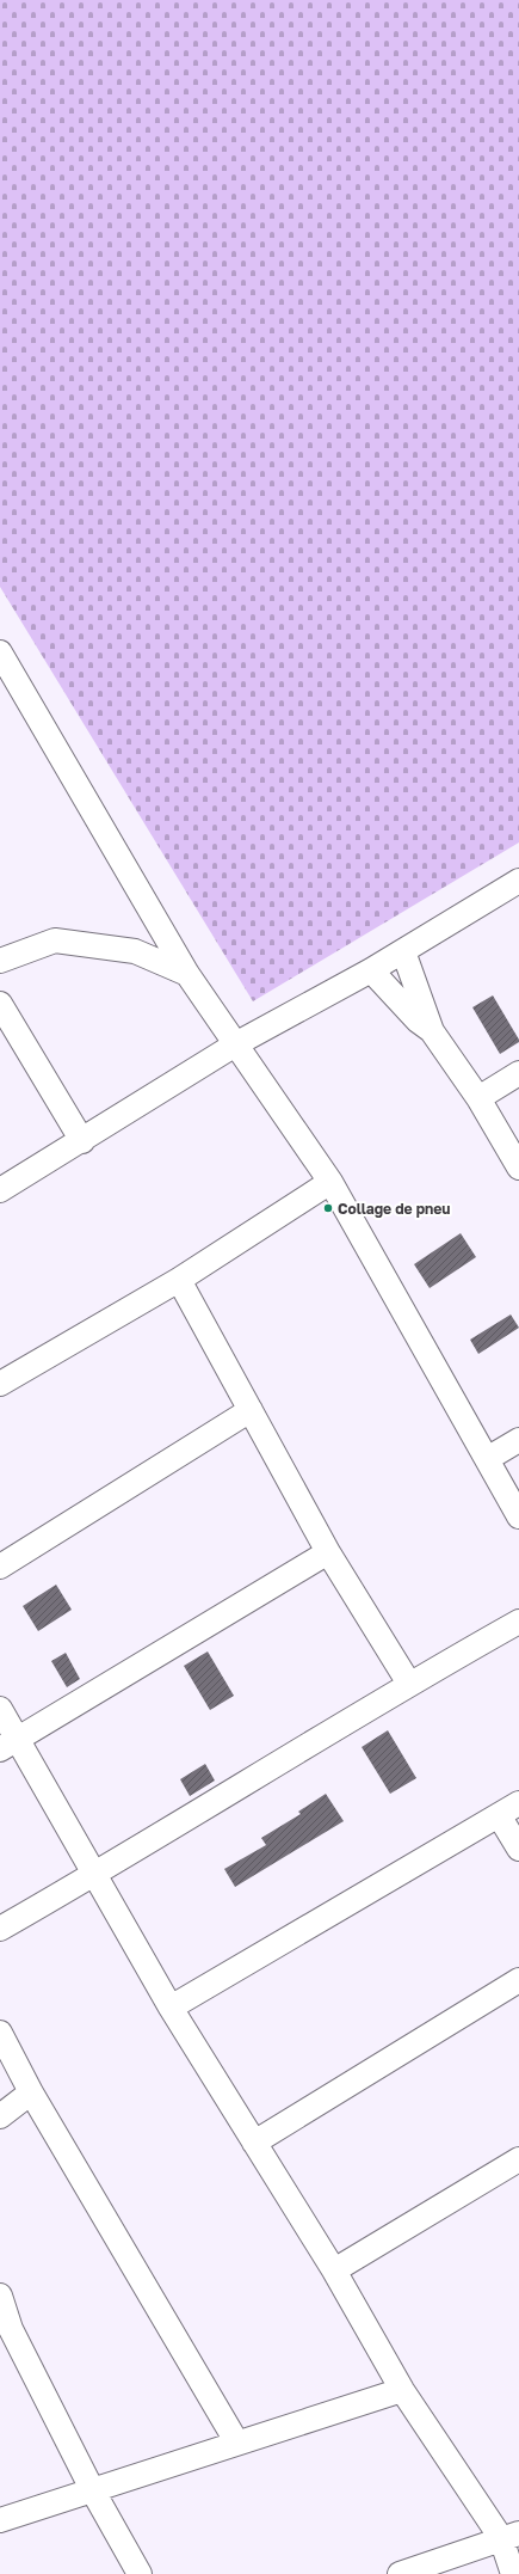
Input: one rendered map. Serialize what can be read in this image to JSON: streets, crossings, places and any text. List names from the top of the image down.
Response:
{
  "places": ["Collage de pneu"]
}
